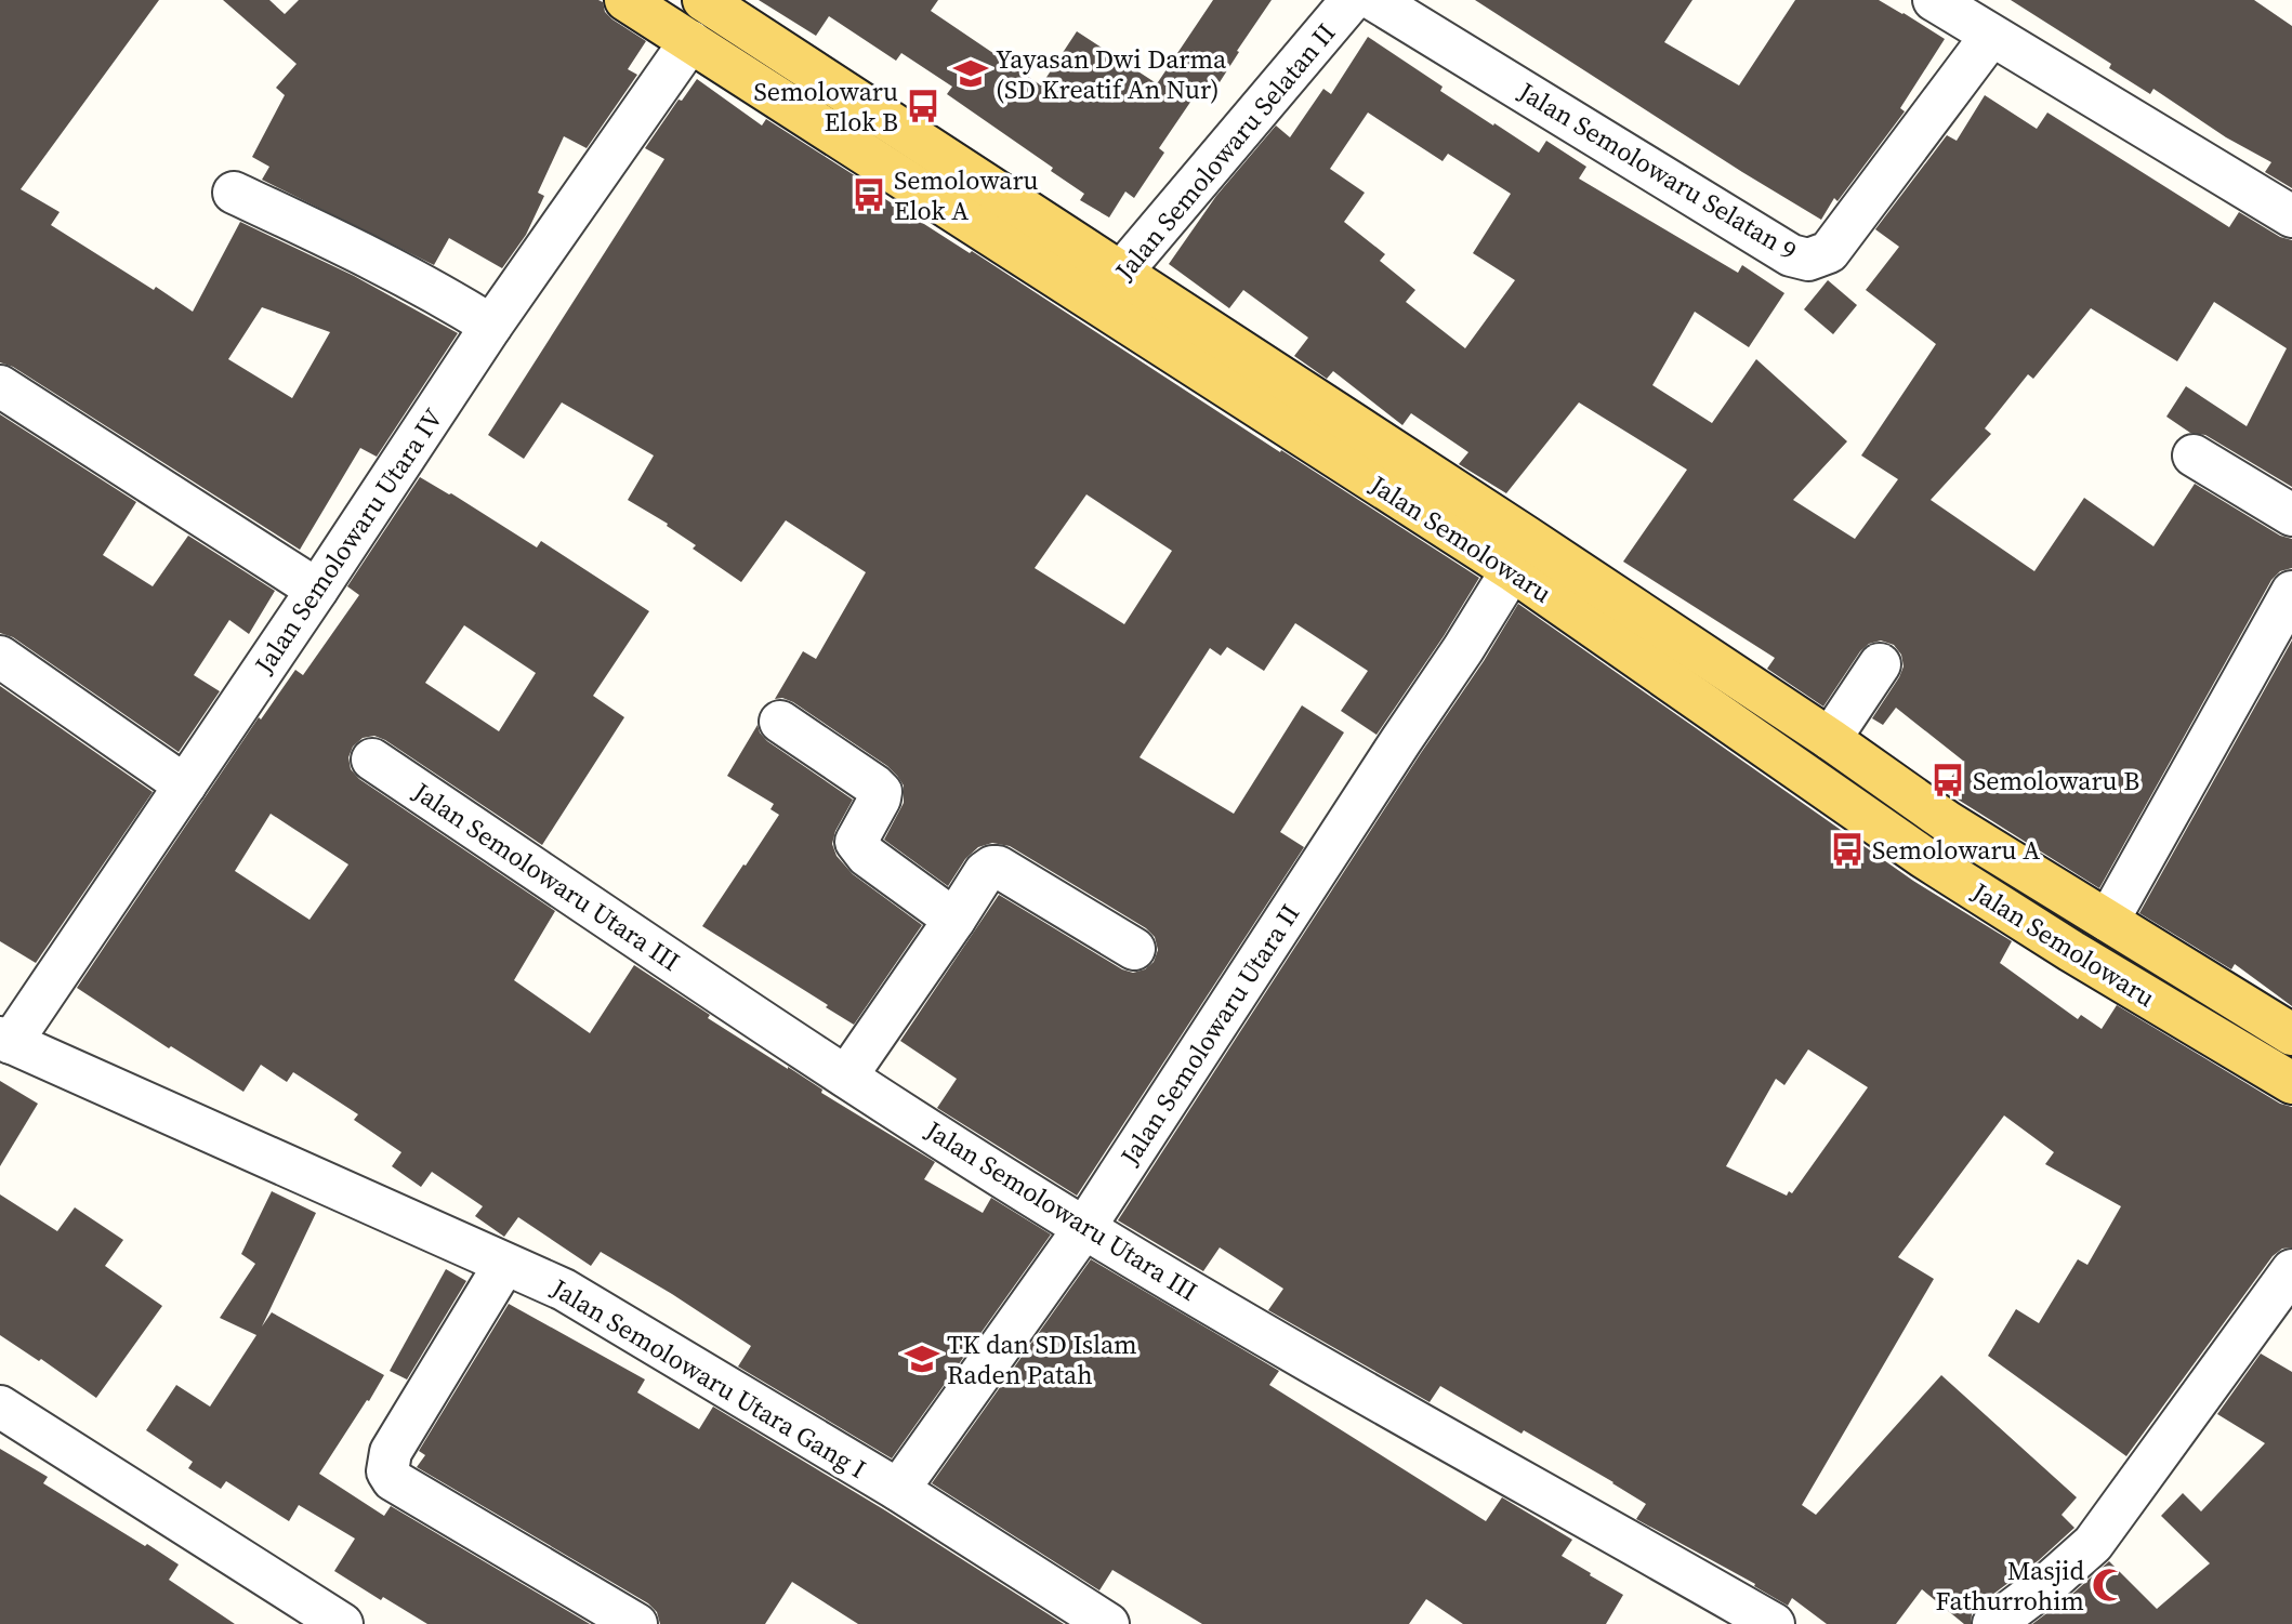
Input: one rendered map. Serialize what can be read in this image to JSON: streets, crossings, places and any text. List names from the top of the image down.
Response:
{
  "streets": {
    "main road": ["Jalan Semolowaru"],
    "street": [
      "Jalan Semolowaru Selatan II",
      "Jalan Semolowaru Selatan 9",
      "Jalan Semolowaru Utara IV",
      "Jalan Semolowaru Utara III",
      "Jalan Semolowaru Utara II",
      "Jalan Semolowaru Utara Gang I"
    ]
  },
  "crossings": [
    ["Jalan Semolowaru Selatan II", "Jalan Semolowaru"],
    ["Jalan Semolowaru", "Jalan Semolowaru Utara IV"],
    ["Jalan Semolowaru", "Jalan Semolowaru Utara II"],
    ["Jalan Semolowaru Utara IV", "Jalan Semolowaru Utara Gang I"],
    ["Jalan Semolowaru Utara III", "Jalan Semolowaru Utara II"],
    ["Jalan Semolowaru Utara II", "Jalan Semolowaru Utara Gang I"]
  ],
  "places": {
    "school or university": ["Yayasan Dwi Darma (SD Kreatif An Nur)", "TK dan SD Islam Raden Patah"],
    "bus stop": [
      "Semolowaru Elok B",
      "Semolowaru Elok A",
      "Semolowaru B",
      "Semolowaru A"
    ],
    "mosque": ["Masjid Fathurrohim"]
  }
}
